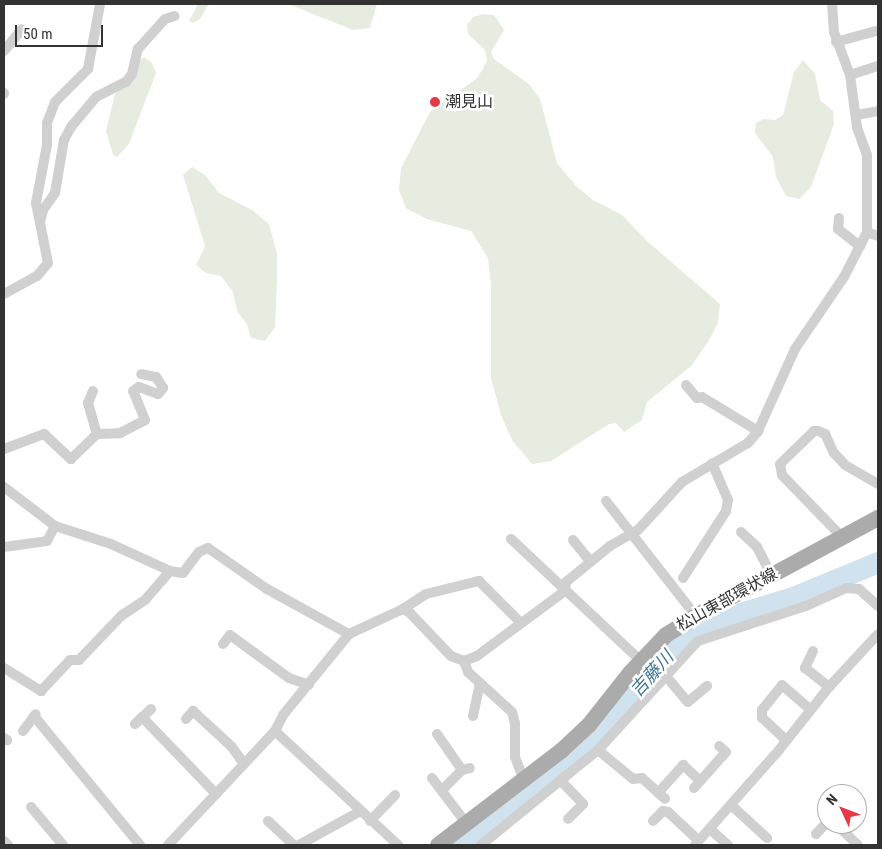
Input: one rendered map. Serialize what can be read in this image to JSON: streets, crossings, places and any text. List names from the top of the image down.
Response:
{
  "streets": {
    "main road": ["松山東部環状線"]
  },
  "water": ["吉藤川"],
  "places": ["潮見山"],
  "scale_bar": "50 m",
  "north": "top left"
}
